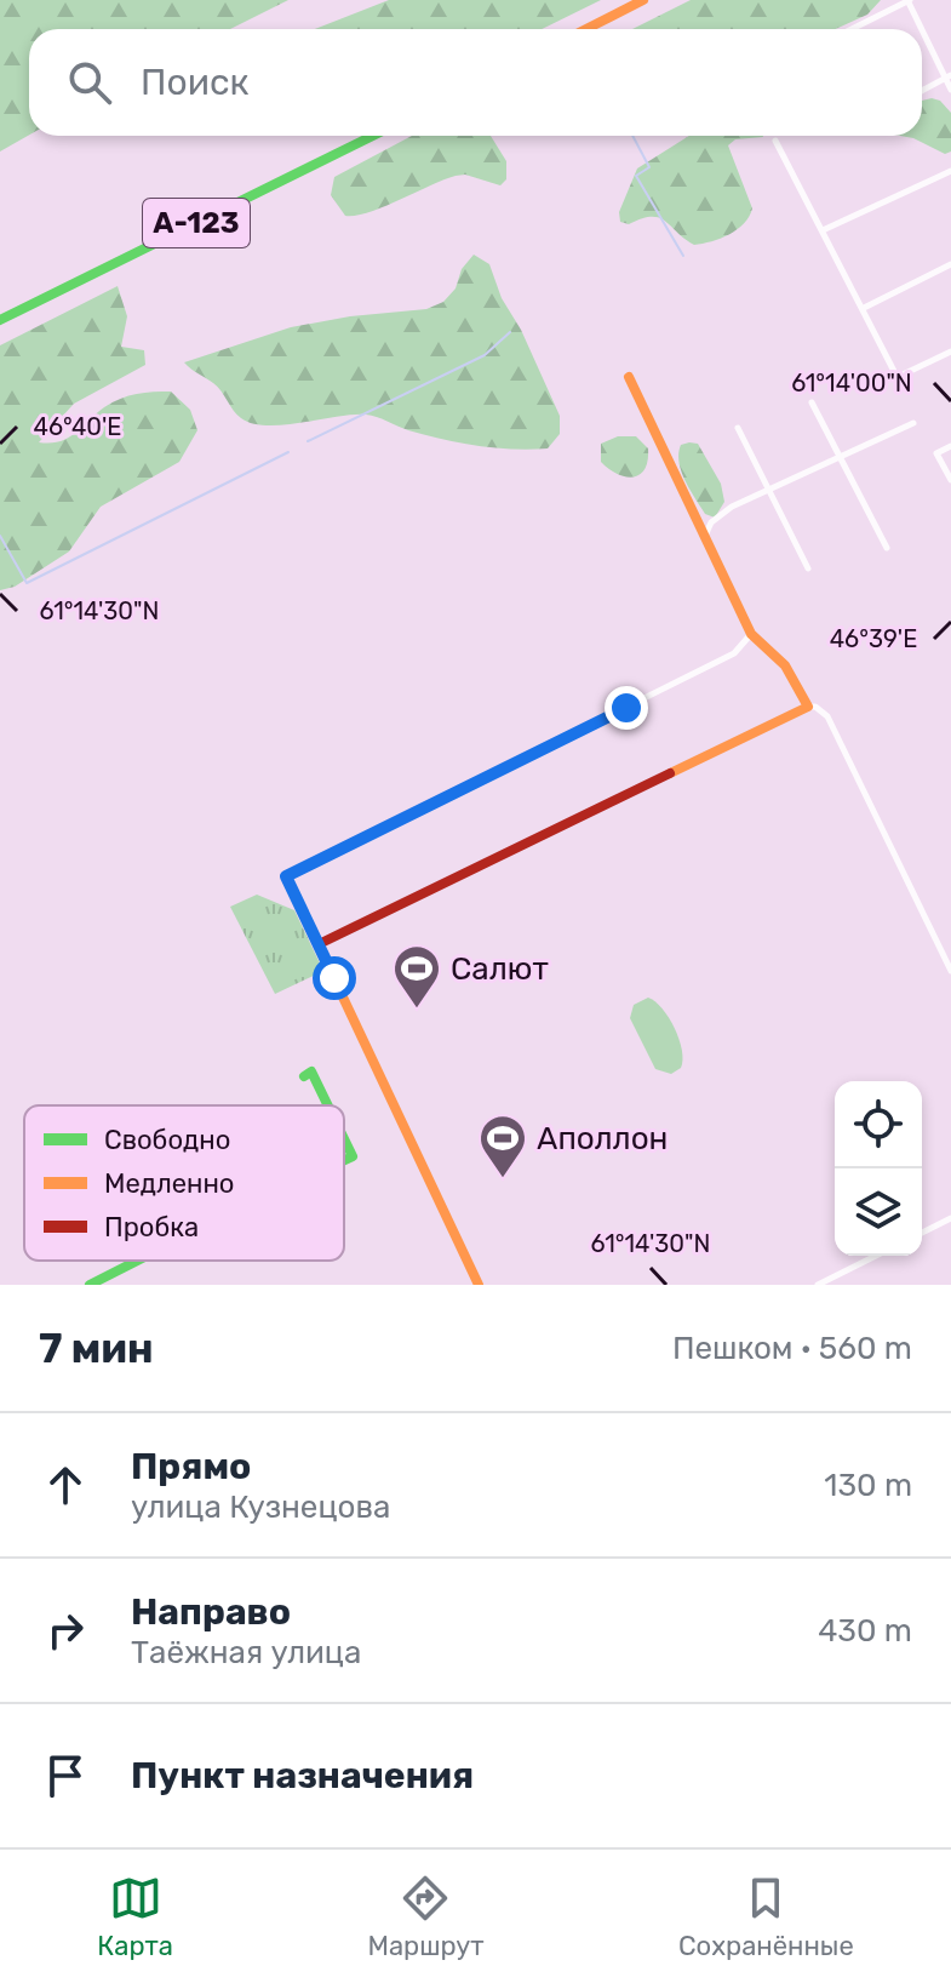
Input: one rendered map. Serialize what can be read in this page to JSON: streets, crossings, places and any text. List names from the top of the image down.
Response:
{
  "streets": {
    "street": ["А-123"]
  },
  "places": {
    "sports": ["Салют", "Аполлон"]
  },
  "legend": ["Свободно", "Медленно", "Пробка"],
  "page": {
    "search": "Поиск",
    "heading": ["7 мин", "Пешком · 560 m"],
    "list": [
      ["Прямо", "улица Кузнецова", "130 m"],
      ["Направо", "Таёжная улица", "430 m"],
      "Пункт назначения"
    ],
    "nav": ["Карта", "Маршрут", "Сохранённые"]
  },
  "coordinates": [
    "61°14'00\"N",
    "46°40'E",
    "61°14'30\"N",
    "46°39'E"
  ]
}
